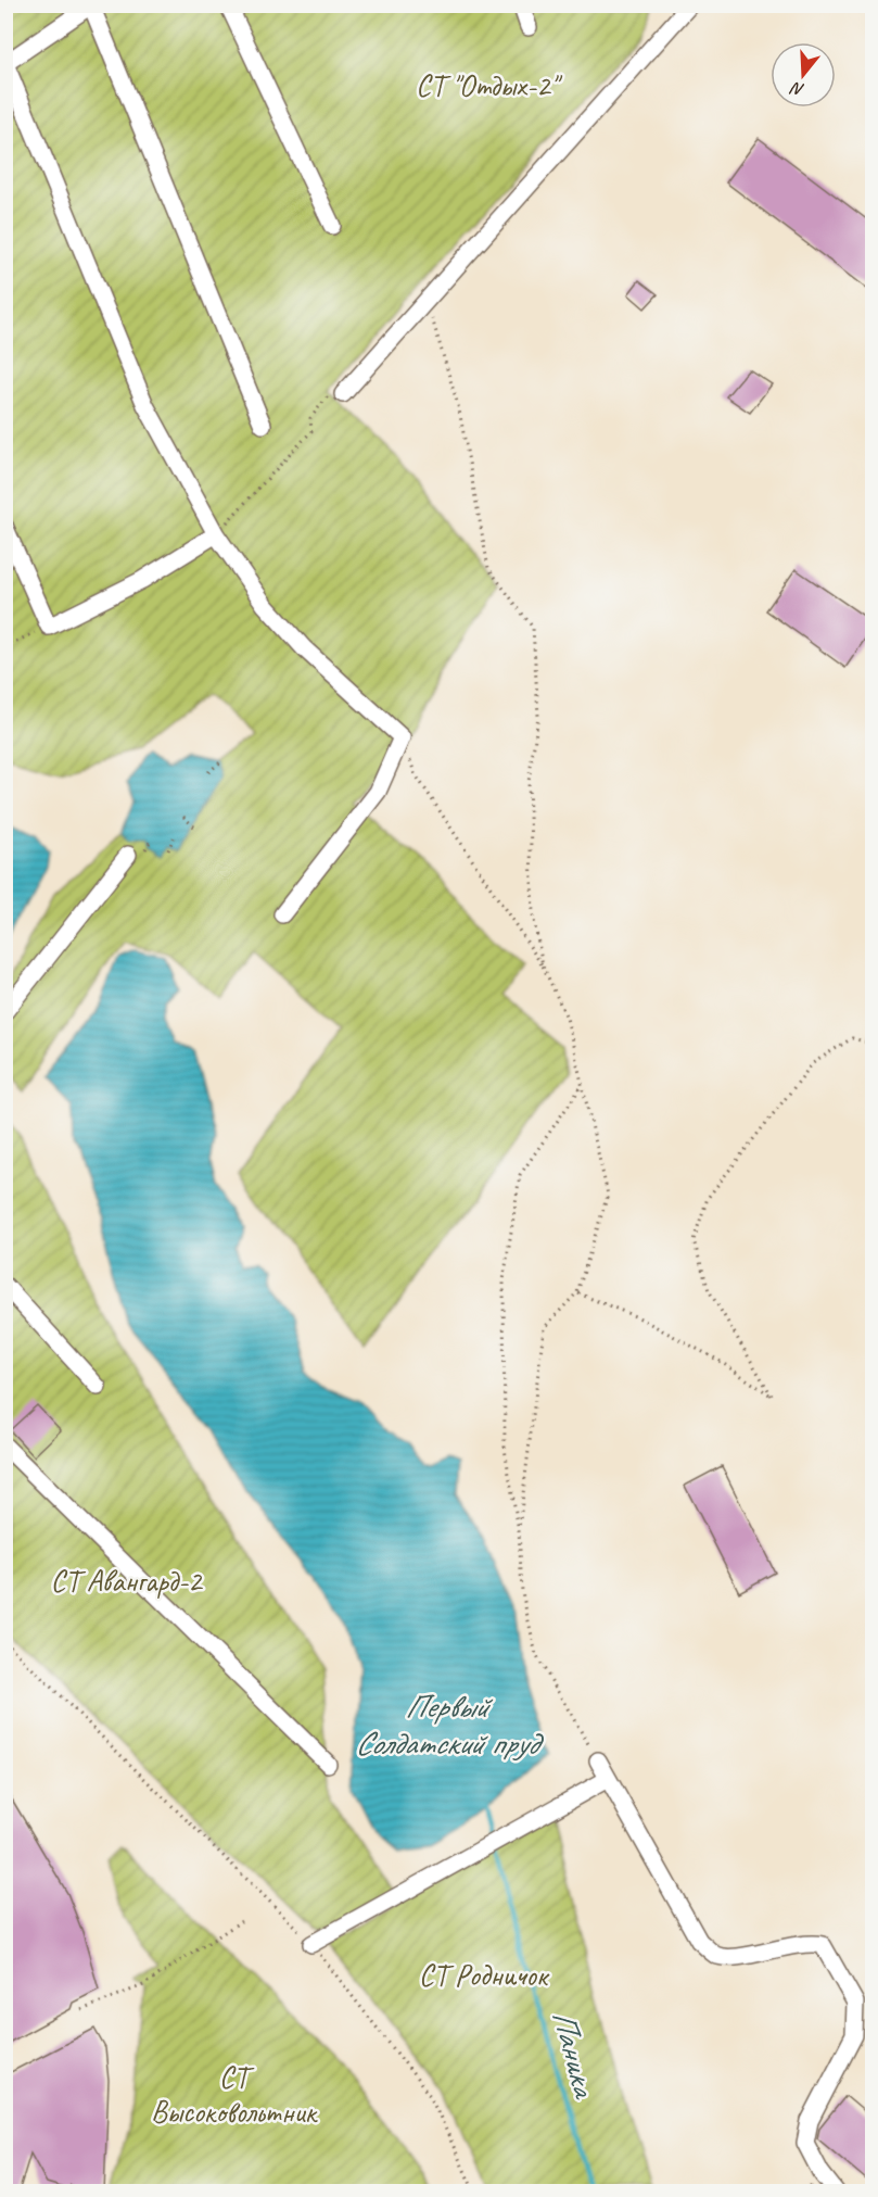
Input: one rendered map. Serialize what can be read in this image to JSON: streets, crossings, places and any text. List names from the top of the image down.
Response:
{
  "water": ["Первый Солдатский пруд", "Паника"],
  "parks": [
    "СТ \"Отдых-2\"",
    "СТ Авангард-2",
    "СТ Родничок",
    "СТ Высоковольтник"
  ],
  "north": "bottom"
}
